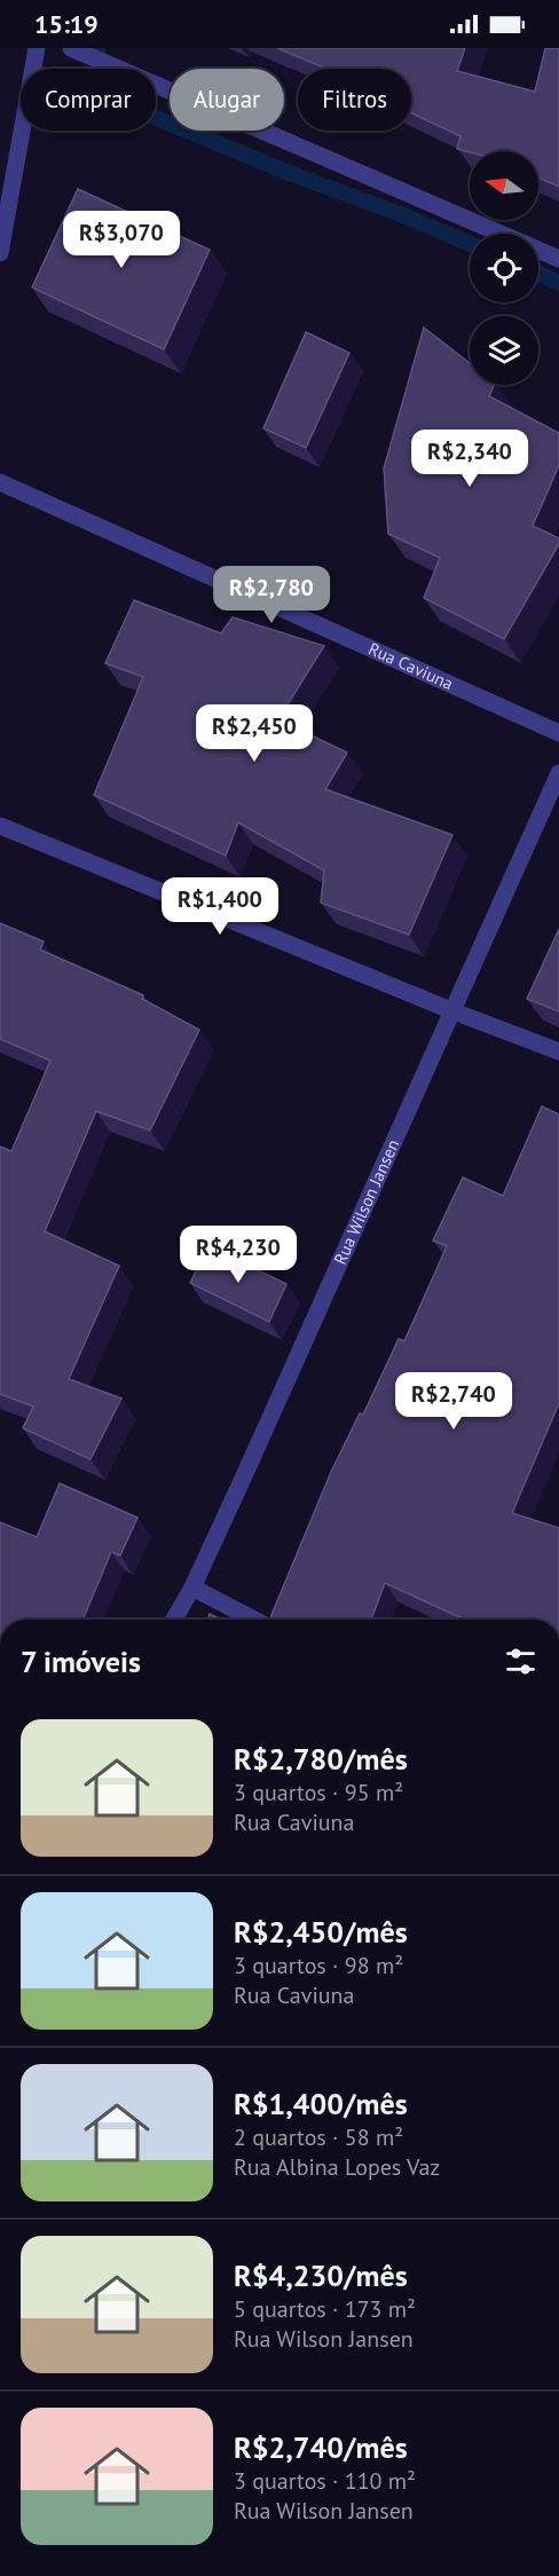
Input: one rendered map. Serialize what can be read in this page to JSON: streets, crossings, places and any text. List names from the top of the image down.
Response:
{
  "streets": {
    "street": ["Rua Caviuna", "Rua Wilson Jansen"]
  },
  "north": "left",
  "page": {
    "status": "15:19",
    "chip": ["Comprar", "Alugar", "Filtros"],
    "price": [
      "R$3,070",
      "R$2,340",
      "R$2,780",
      "R$2,450",
      "R$1,400",
      "R$4,230",
      "R$2,740"
    ],
    "heading": "7 imóveis",
    "list": [
      {
        "name": "R$2,780/mês",
        "note": "3 quartos · 95 m² · Rua Caviuna"
      },
      {
        "name": "R$2,450/mês",
        "note": "3 quartos · 98 m² · Rua Caviuna"
      },
      {
        "name": "R$1,400/mês",
        "note": "2 quartos · 58 m² · Rua Albina Lopes Vaz"
      },
      {
        "name": "R$4,230/mês",
        "note": "5 quartos · 173 m² · Rua Wilson Jansen"
      },
      {
        "name": "R$2,740/mês",
        "note": "3 quartos · 110 m² · Rua Wilson Jansen"
      }
    ]
  }
}
